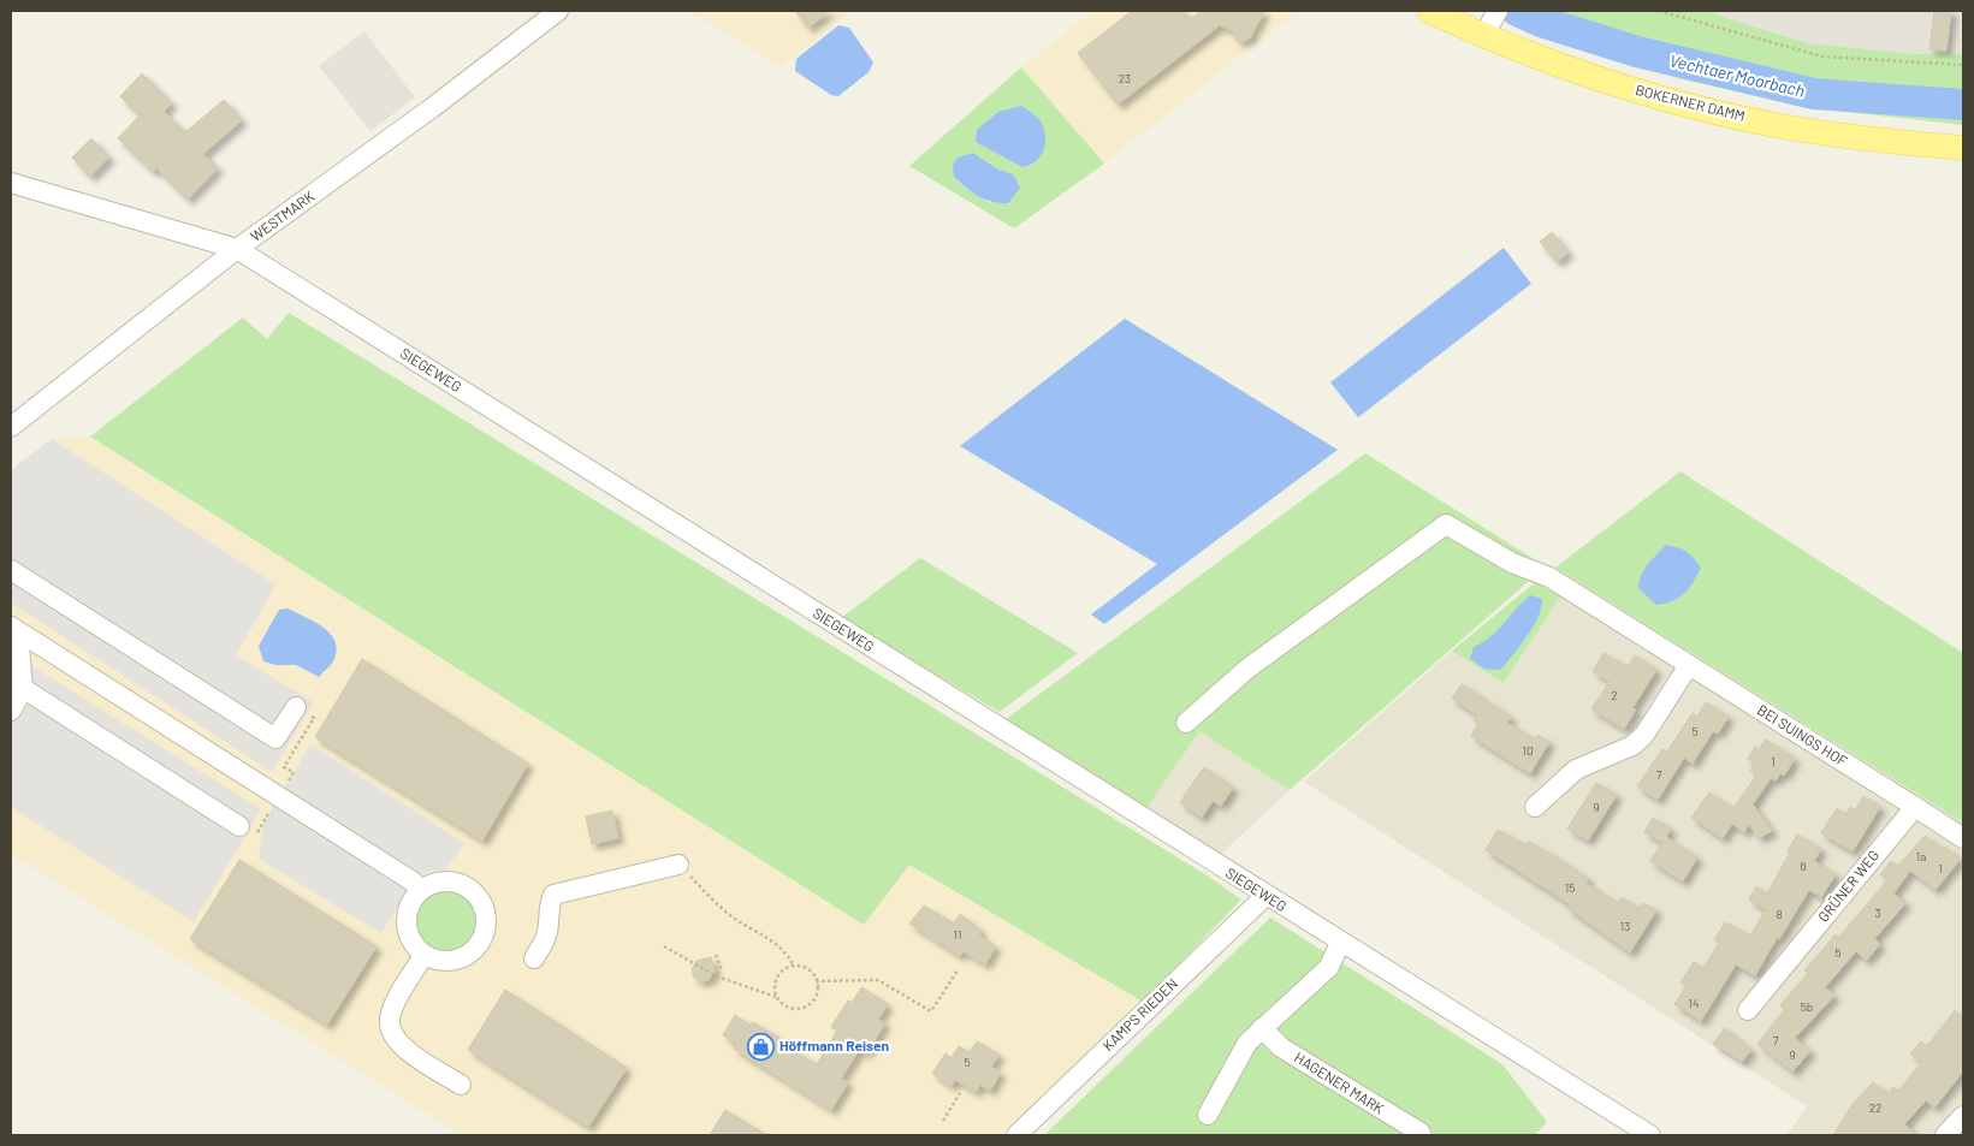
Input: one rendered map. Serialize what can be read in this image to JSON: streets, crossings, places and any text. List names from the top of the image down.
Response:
{
  "streets": {
    "main road": ["BOKERNER DAMM"],
    "street": [
      "WESTMARK",
      "SIEGEWEG",
      "BEI SUINGS HOF",
      "GRÜNER WEG",
      "KAMPS RIEDEN",
      "HAGENER MARK"
    ]
  },
  "crossings": [
    ["WESTMARK", "SIEGEWEG"],
    ["SIEGEWEG", "KAMPS RIEDEN"],
    ["BEI SUINGS HOF", "GRÜNER WEG"]
  ],
  "water": ["Vechtaer Moorbach"],
  "places": {
    "shop": ["Höffmann Reisen"]
  },
  "house_numbers": [
    "23",
    "2",
    "5",
    "10",
    "1",
    "7",
    "9",
    "1a",
    "6",
    "1",
    "15",
    "3",
    "8",
    "13",
    "11",
    "5",
    "14",
    "5b",
    "7",
    "9",
    "5",
    "22"
  ]
}
